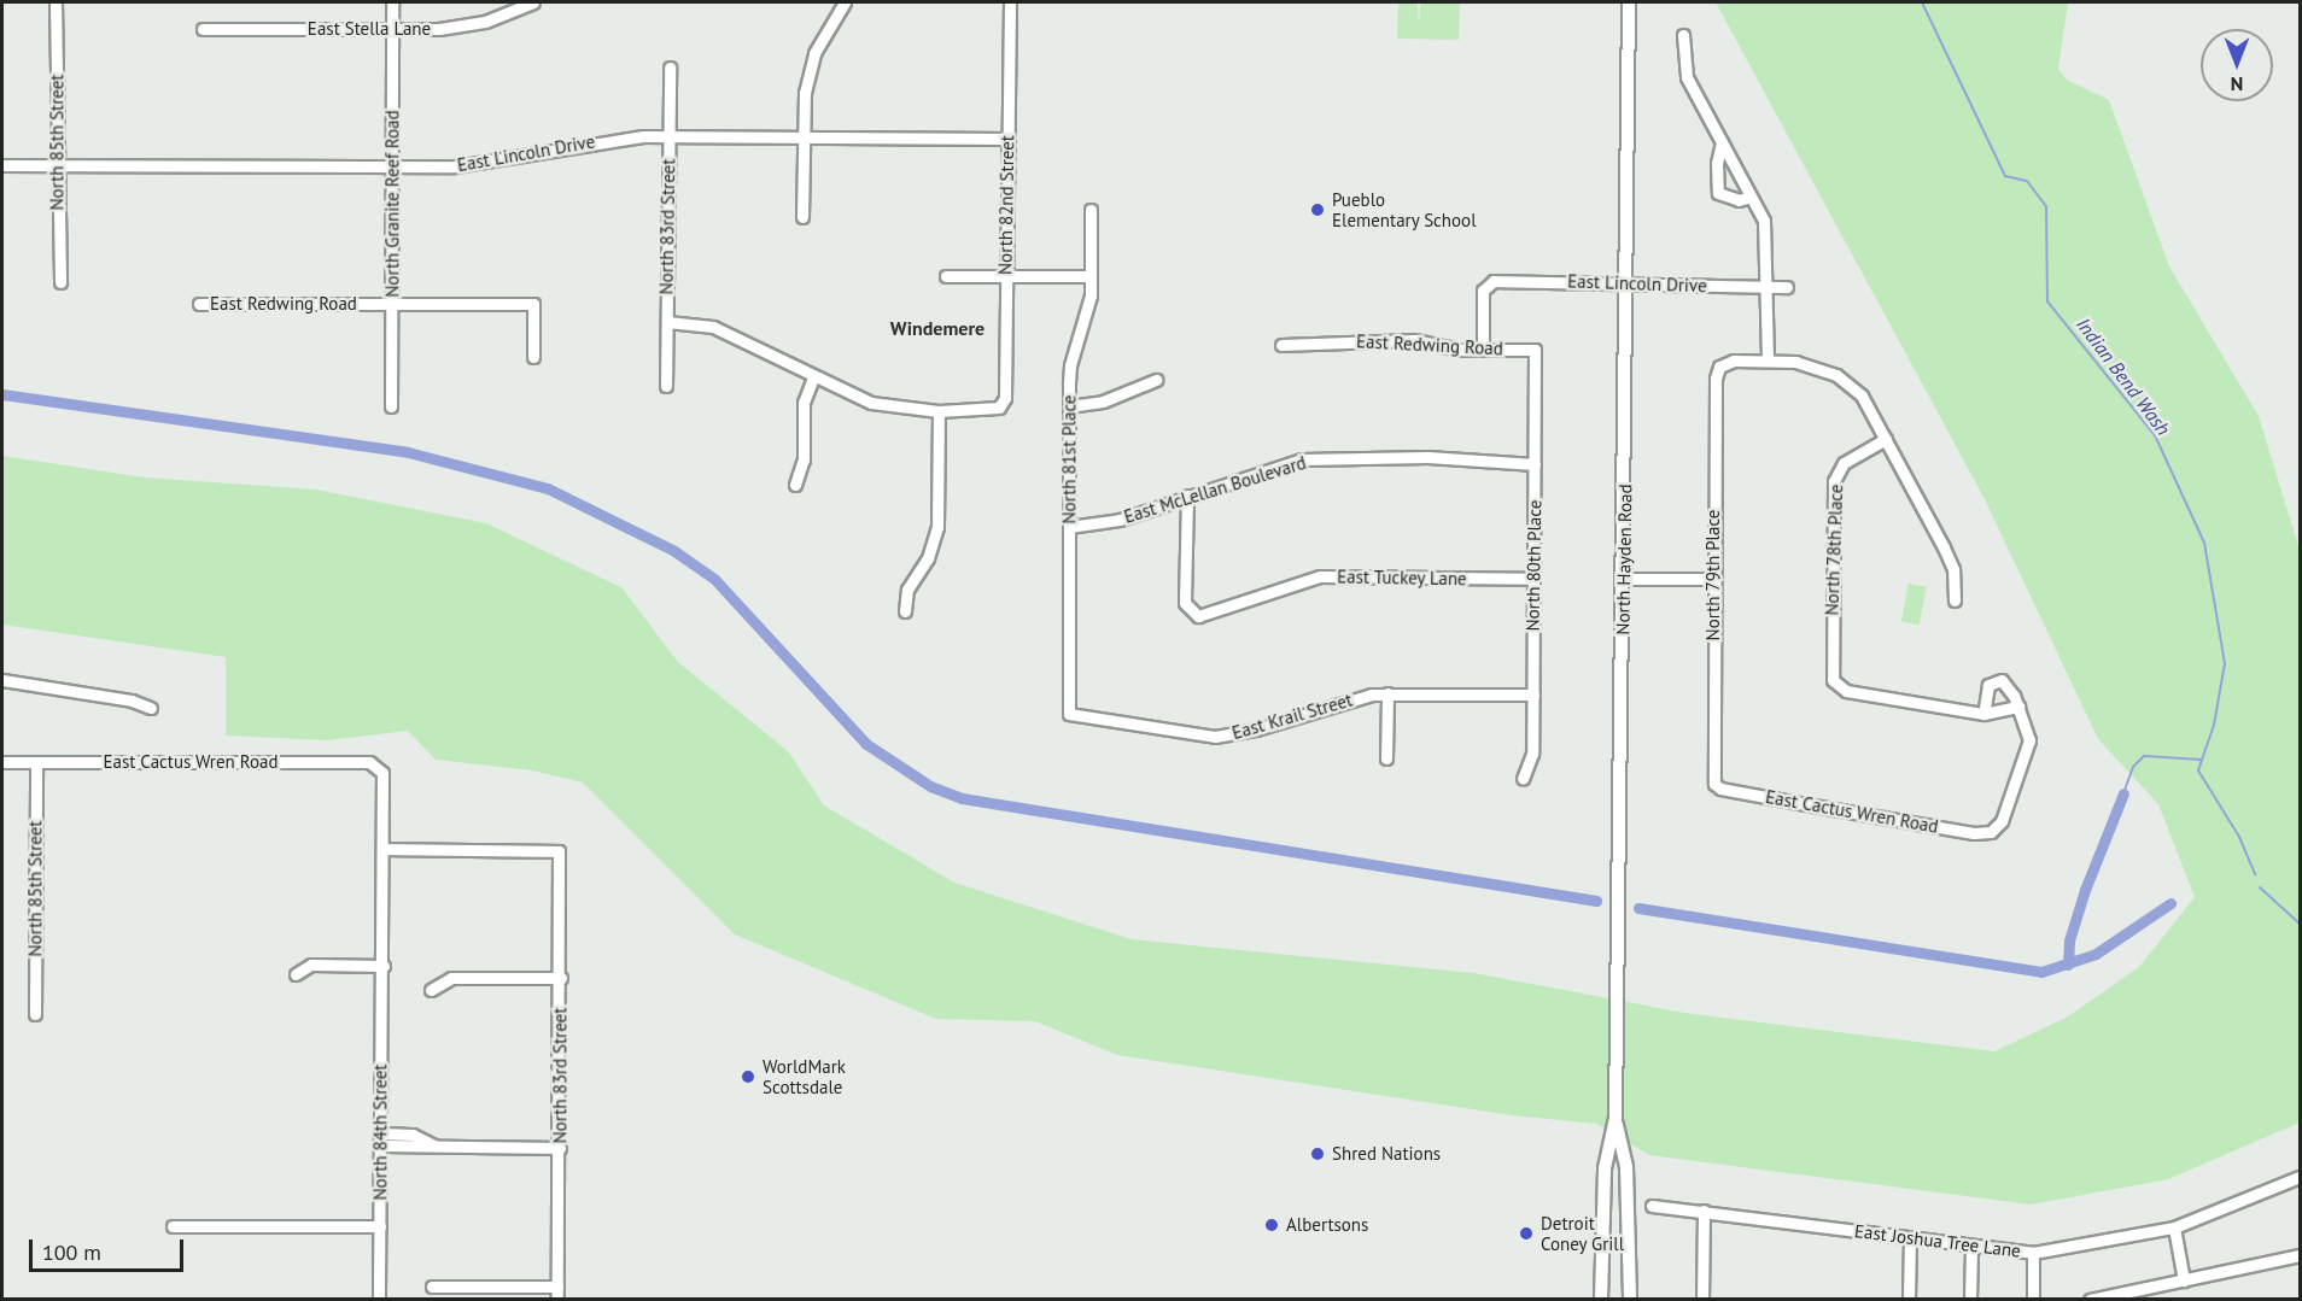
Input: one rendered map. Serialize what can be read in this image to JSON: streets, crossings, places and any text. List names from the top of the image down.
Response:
{
  "streets": {
    "main road": ["North Hayden Road"],
    "street": [
      "East Stella Lane",
      "North 85th Street",
      "East Lincoln Drive",
      "North Granite Reef Road",
      "North 82nd Street",
      "North 83rd Street",
      "East Redwing Road",
      "North 81st Place",
      "East McLellan Boulevard",
      "North 78th Place",
      "North 80th Place",
      "North 79th Place",
      "East Tuckey Lane",
      "East Krail Street",
      "East Cactus Wren Road",
      "North 84th Street",
      "East Joshua Tree Lane"
    ]
  },
  "crossings": [
    ["East Stella Lane", "North Granite Reef Road"],
    ["North 85th Street", "East Lincoln Drive"],
    ["North 85th Street", "East Cactus Wren Road"],
    ["East Lincoln Drive", "North Granite Reef Road"],
    ["East Lincoln Drive", "North 82nd Street"],
    ["East Lincoln Drive", "North 83rd Street"],
    ["East Lincoln Drive", "East Redwing Road"],
    ["East Lincoln Drive", "North Hayden Road"],
    ["North Granite Reef Road", "East Redwing Road"],
    ["North 83rd Street", "East Cactus Wren Road"],
    ["East Redwing Road", "North 80th Place"],
    ["North 81st Place", "East McLellan Boulevard"],
    ["North 81st Place", "East Krail Street"],
    ["East McLellan Boulevard", "North 80th Place"],
    ["East McLellan Boulevard", "East Tuckey Lane"],
    ["North 80th Place", "East Tuckey Lane"],
    ["North 80th Place", "East Krail Street"],
    ["North 79th Place", "East Cactus Wren Road"]
  ],
  "districts": ["Windemere"],
  "water": ["Indian Bend Wash"],
  "places": [
    "Pueblo Elementary School",
    "WorldMark Scottsdale",
    "Shred Nations",
    "Albertsons",
    "Detroit Coney Grill"
  ],
  "scale_bar": "100 m",
  "north": "bottom"
}
